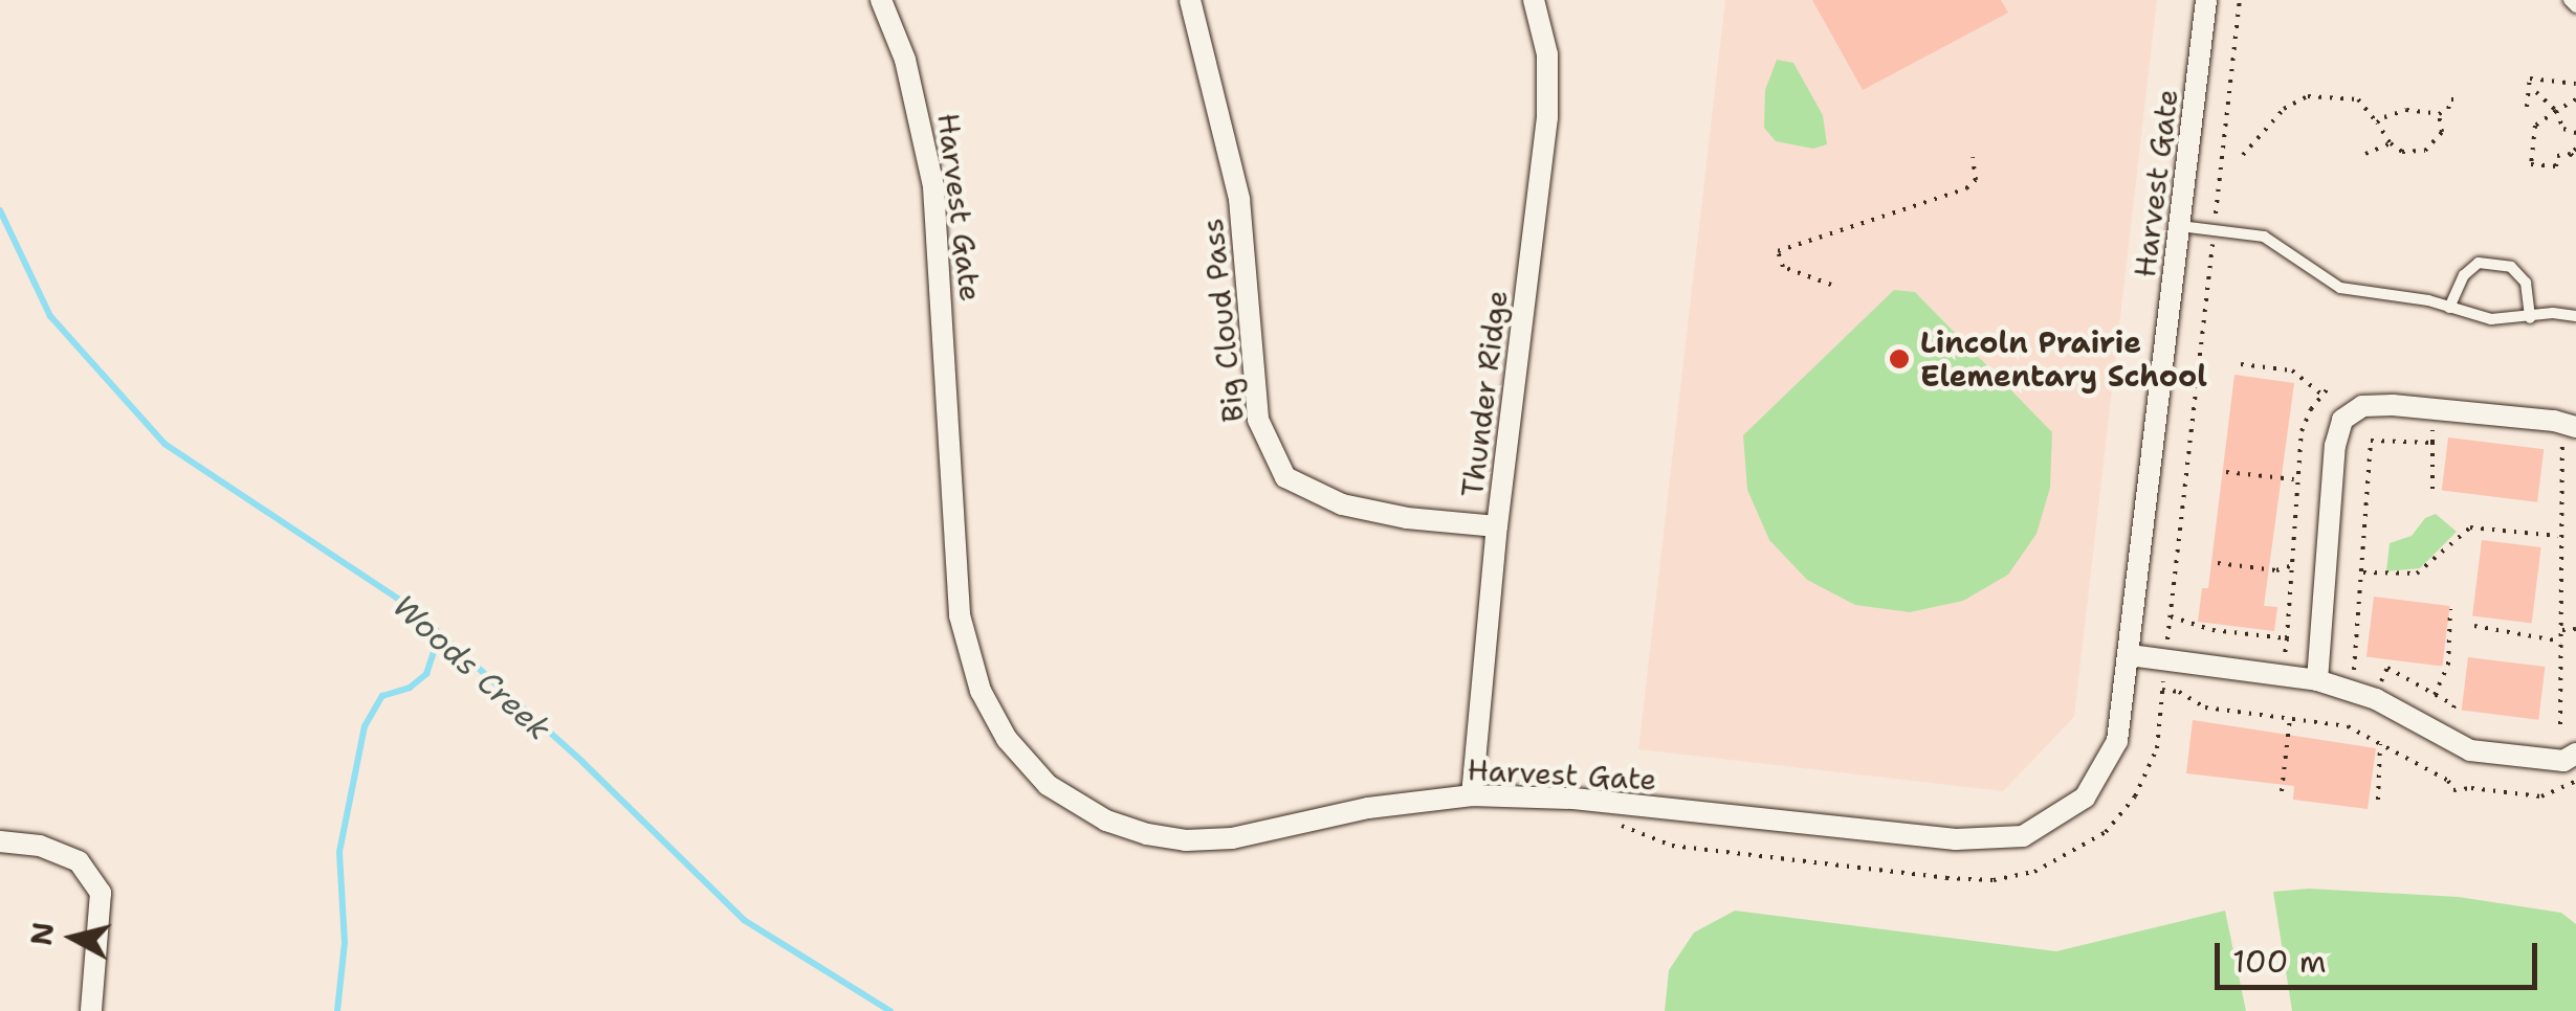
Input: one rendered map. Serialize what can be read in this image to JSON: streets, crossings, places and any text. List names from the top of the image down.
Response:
{
  "streets": {
    "street": ["Harvest Gate", "Big Cloud Pass", "Thunder Ridge"]
  },
  "crossings": [
    ["Harvest Gate", "Thunder Ridge"],
    ["Big Cloud Pass", "Thunder Ridge"]
  ],
  "water": ["Woods Creek"],
  "places": ["Lincoln Prairie Elementary School"],
  "scale_bar": "100 m",
  "north": "left"
}
